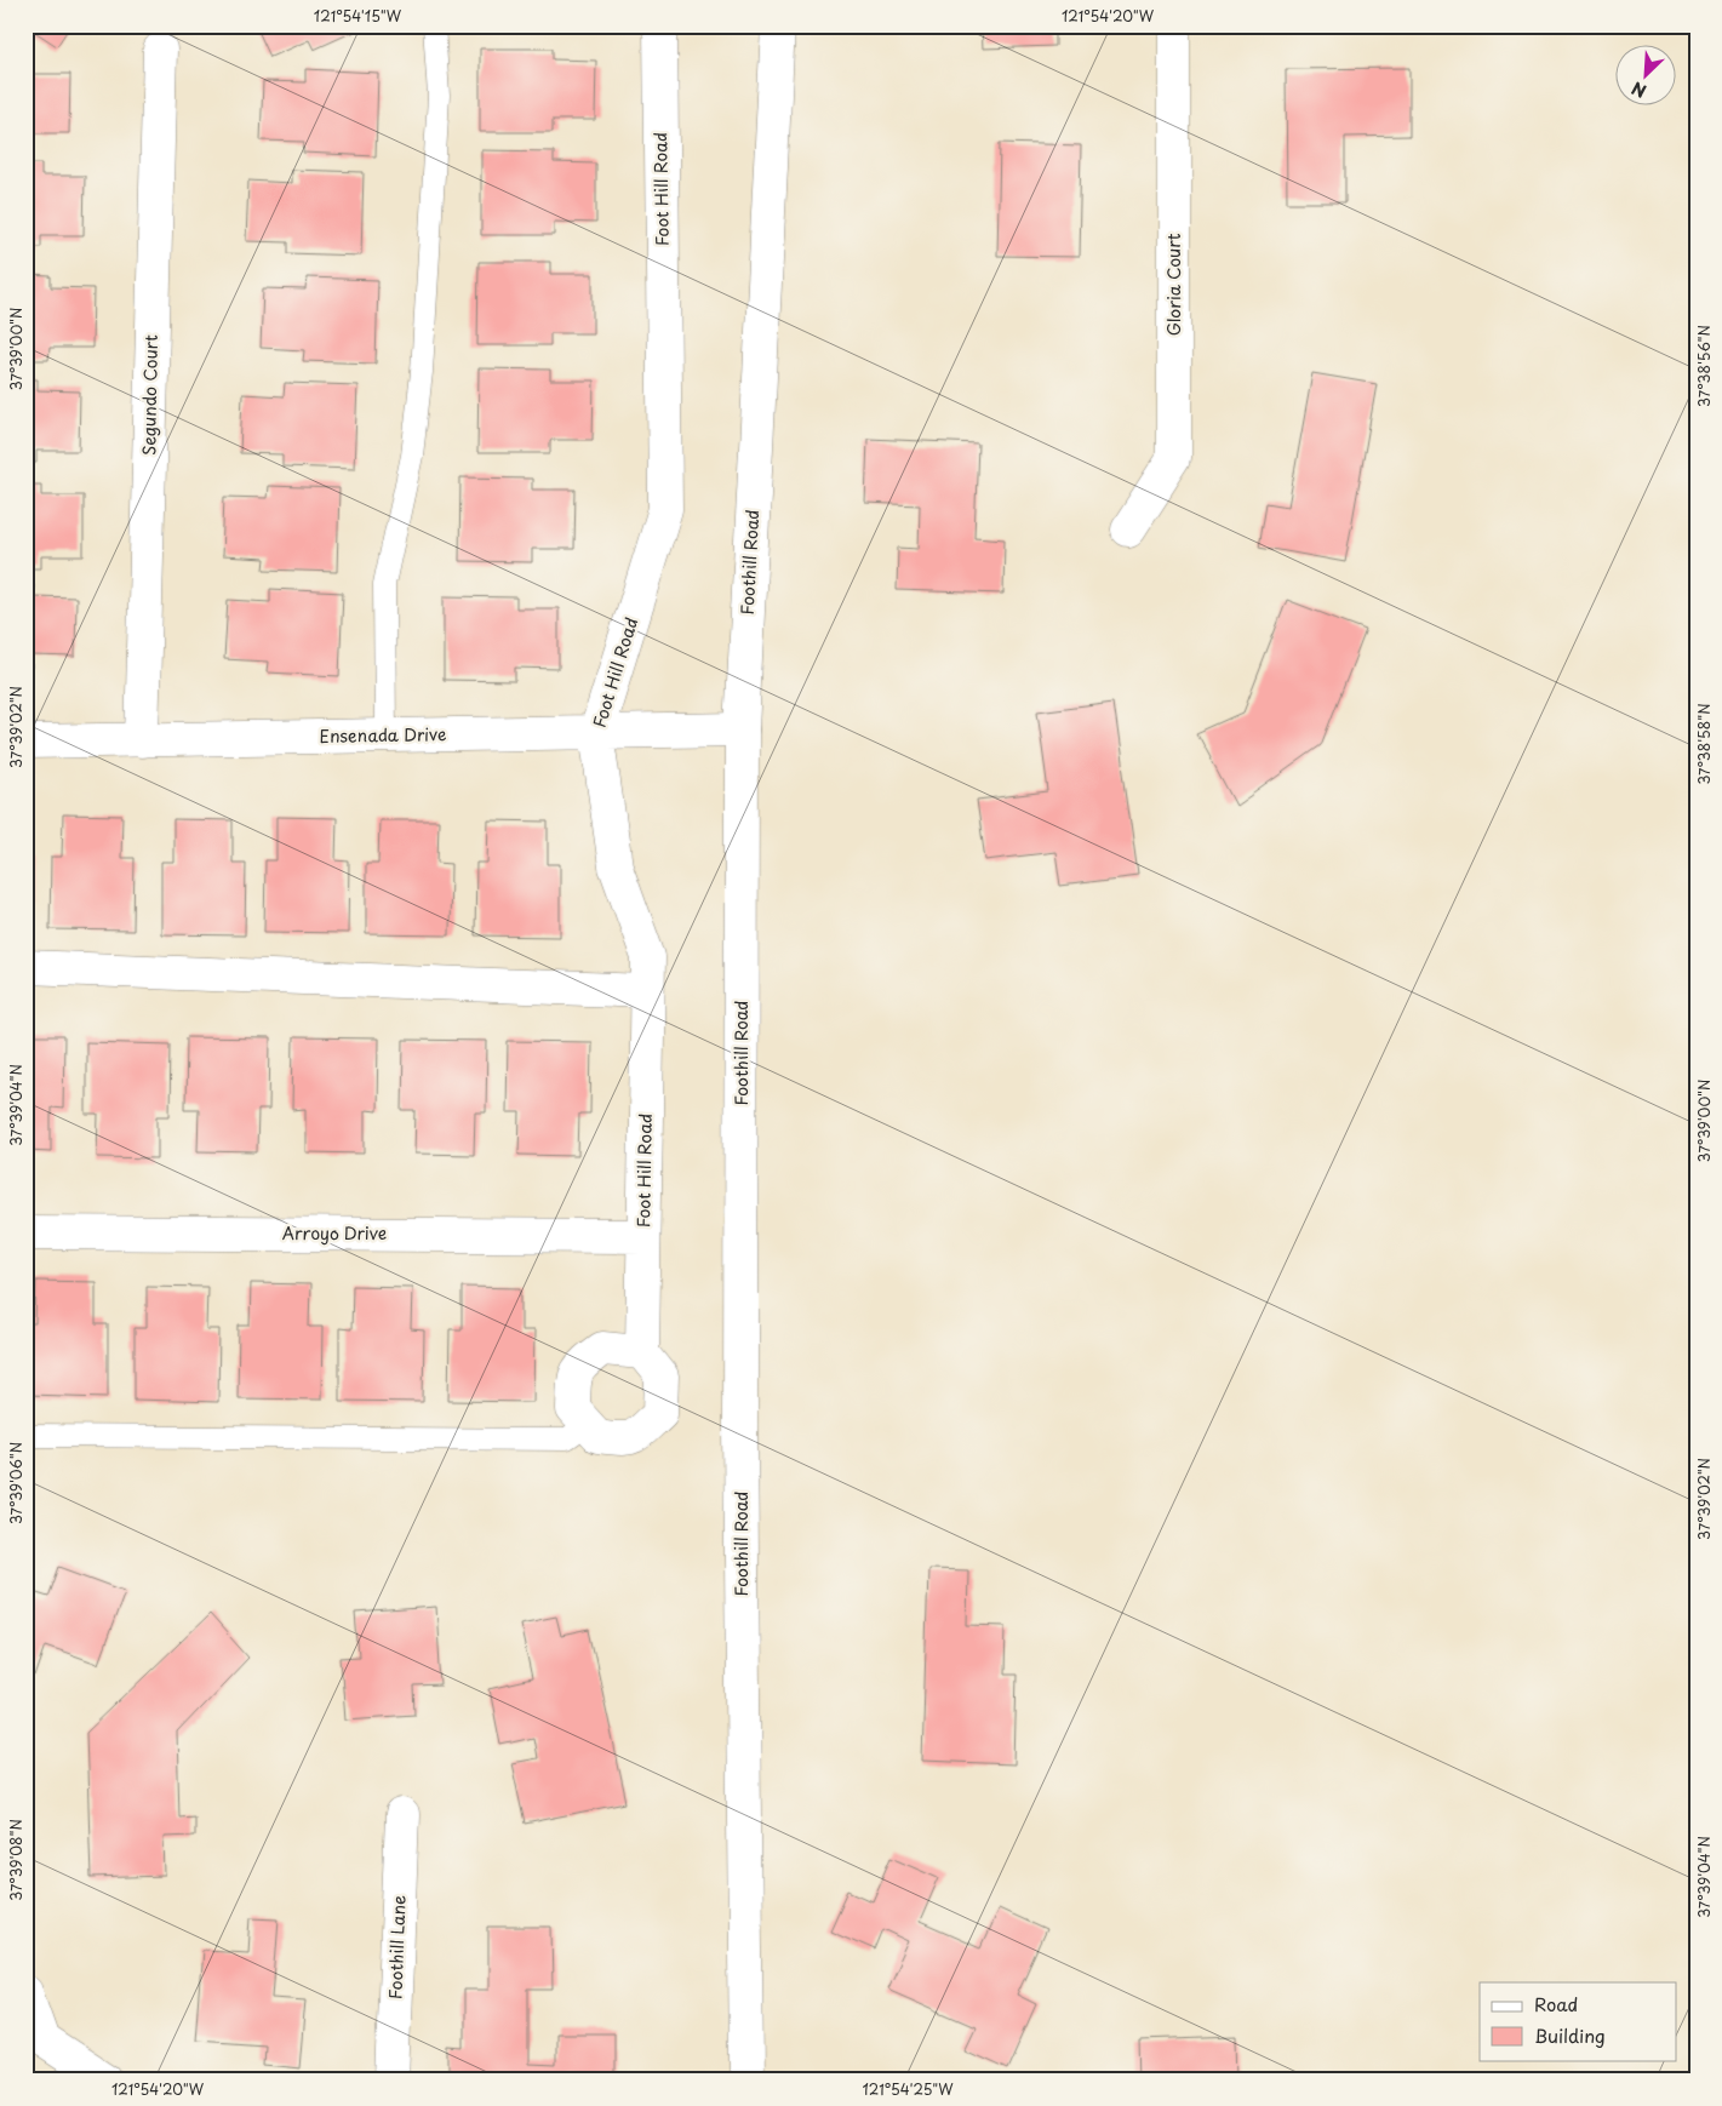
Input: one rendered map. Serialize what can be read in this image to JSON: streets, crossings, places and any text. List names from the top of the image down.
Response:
{
  "streets": {
    "street": [
      "Foot Hill Road",
      "Gloria Court",
      "Segundo Court",
      "Foothill Road",
      "Ensenada Drive",
      "Arroyo Drive",
      "Foothill Lane"
    ]
  },
  "crossings": [
    ["Foot Hill Road", "Ensenada Drive"],
    ["Foot Hill Road", "Arroyo Drive"],
    ["Segundo Court", "Ensenada Drive"],
    ["Foothill Road", "Ensenada Drive"]
  ],
  "legend": ["Road", "Building"],
  "north": "bottom left",
  "coordinates": [
    "121°54'15\"W",
    "121°54'20\"W",
    "37°39'00\"N",
    "37°38'56\"N",
    "37°39'02\"N",
    "37°38'58\"N",
    "37°39'04\"N",
    "37°39'06\"N",
    "37°39'08\"N",
    "121°54'25\"W"
  ]
}
